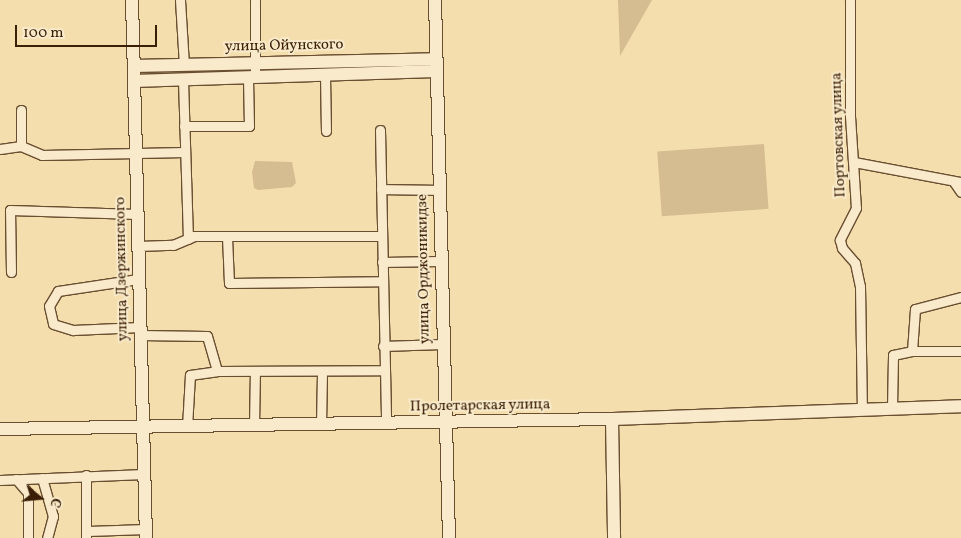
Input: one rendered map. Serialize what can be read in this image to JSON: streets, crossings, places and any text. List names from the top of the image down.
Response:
{
  "streets": {
    "street": [
      "улица Ойунского",
      "Портовская улица",
      "улица Дзержинского",
      "улица Орджоникидзе",
      "Пролетарская улица"
    ]
  },
  "crossings": [
    ["улица Ойунского", "улица Дзержинского"],
    ["улица Ойунского", "улица Орджоникидзе"],
    ["Портовская улица", "Пролетарская улица"],
    ["улица Дзержинского", "Пролетарская улица"],
    ["улица Орджоникидзе", "Пролетарская улица"]
  ],
  "scale_bar": "100 m",
  "north": "right"
}
